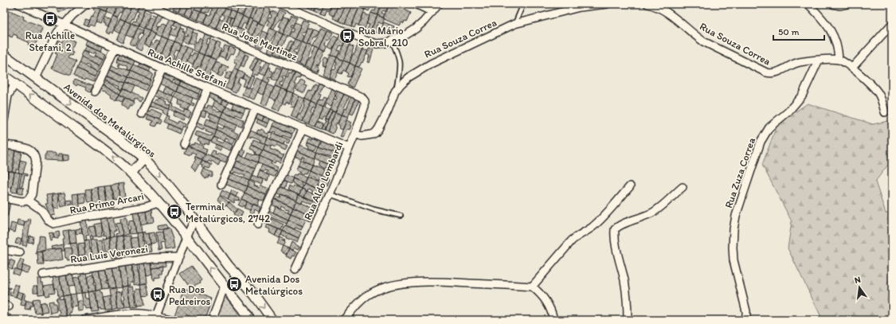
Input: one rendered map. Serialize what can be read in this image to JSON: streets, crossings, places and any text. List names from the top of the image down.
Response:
{
  "streets": {
    "street": [
      "Rua Souza Correa",
      "Rua José Martinez",
      "Rua Achille Stefani",
      "Avenida dos Metalúrgicos",
      "Rua Zuza Correa",
      "Rua Aldo Lombardi",
      "Rua Primo Arcari",
      "Rua Luis Veronezi"
    ]
  },
  "crossings": [
    ["Rua Souza Correa", "Rua Zuza Correa"],
    ["Rua Souza Correa", "Rua Aldo Lombardi"],
    ["Rua José Martinez", "Rua Aldo Lombardi"],
    ["Rua Achille Stefani", "Rua Aldo Lombardi"]
  ],
  "places": {
    "bus stop": [
      "Rua Achille Stefani, 2",
      "Rua Mário Sobral, 210",
      "Terminal Metalúrgicos, 2742",
      "Avenida Dos Metalúrgicos",
      "Rua Dos Pedreiros"
    ]
  },
  "scale_bar": "50 m",
  "north": "top"
}
